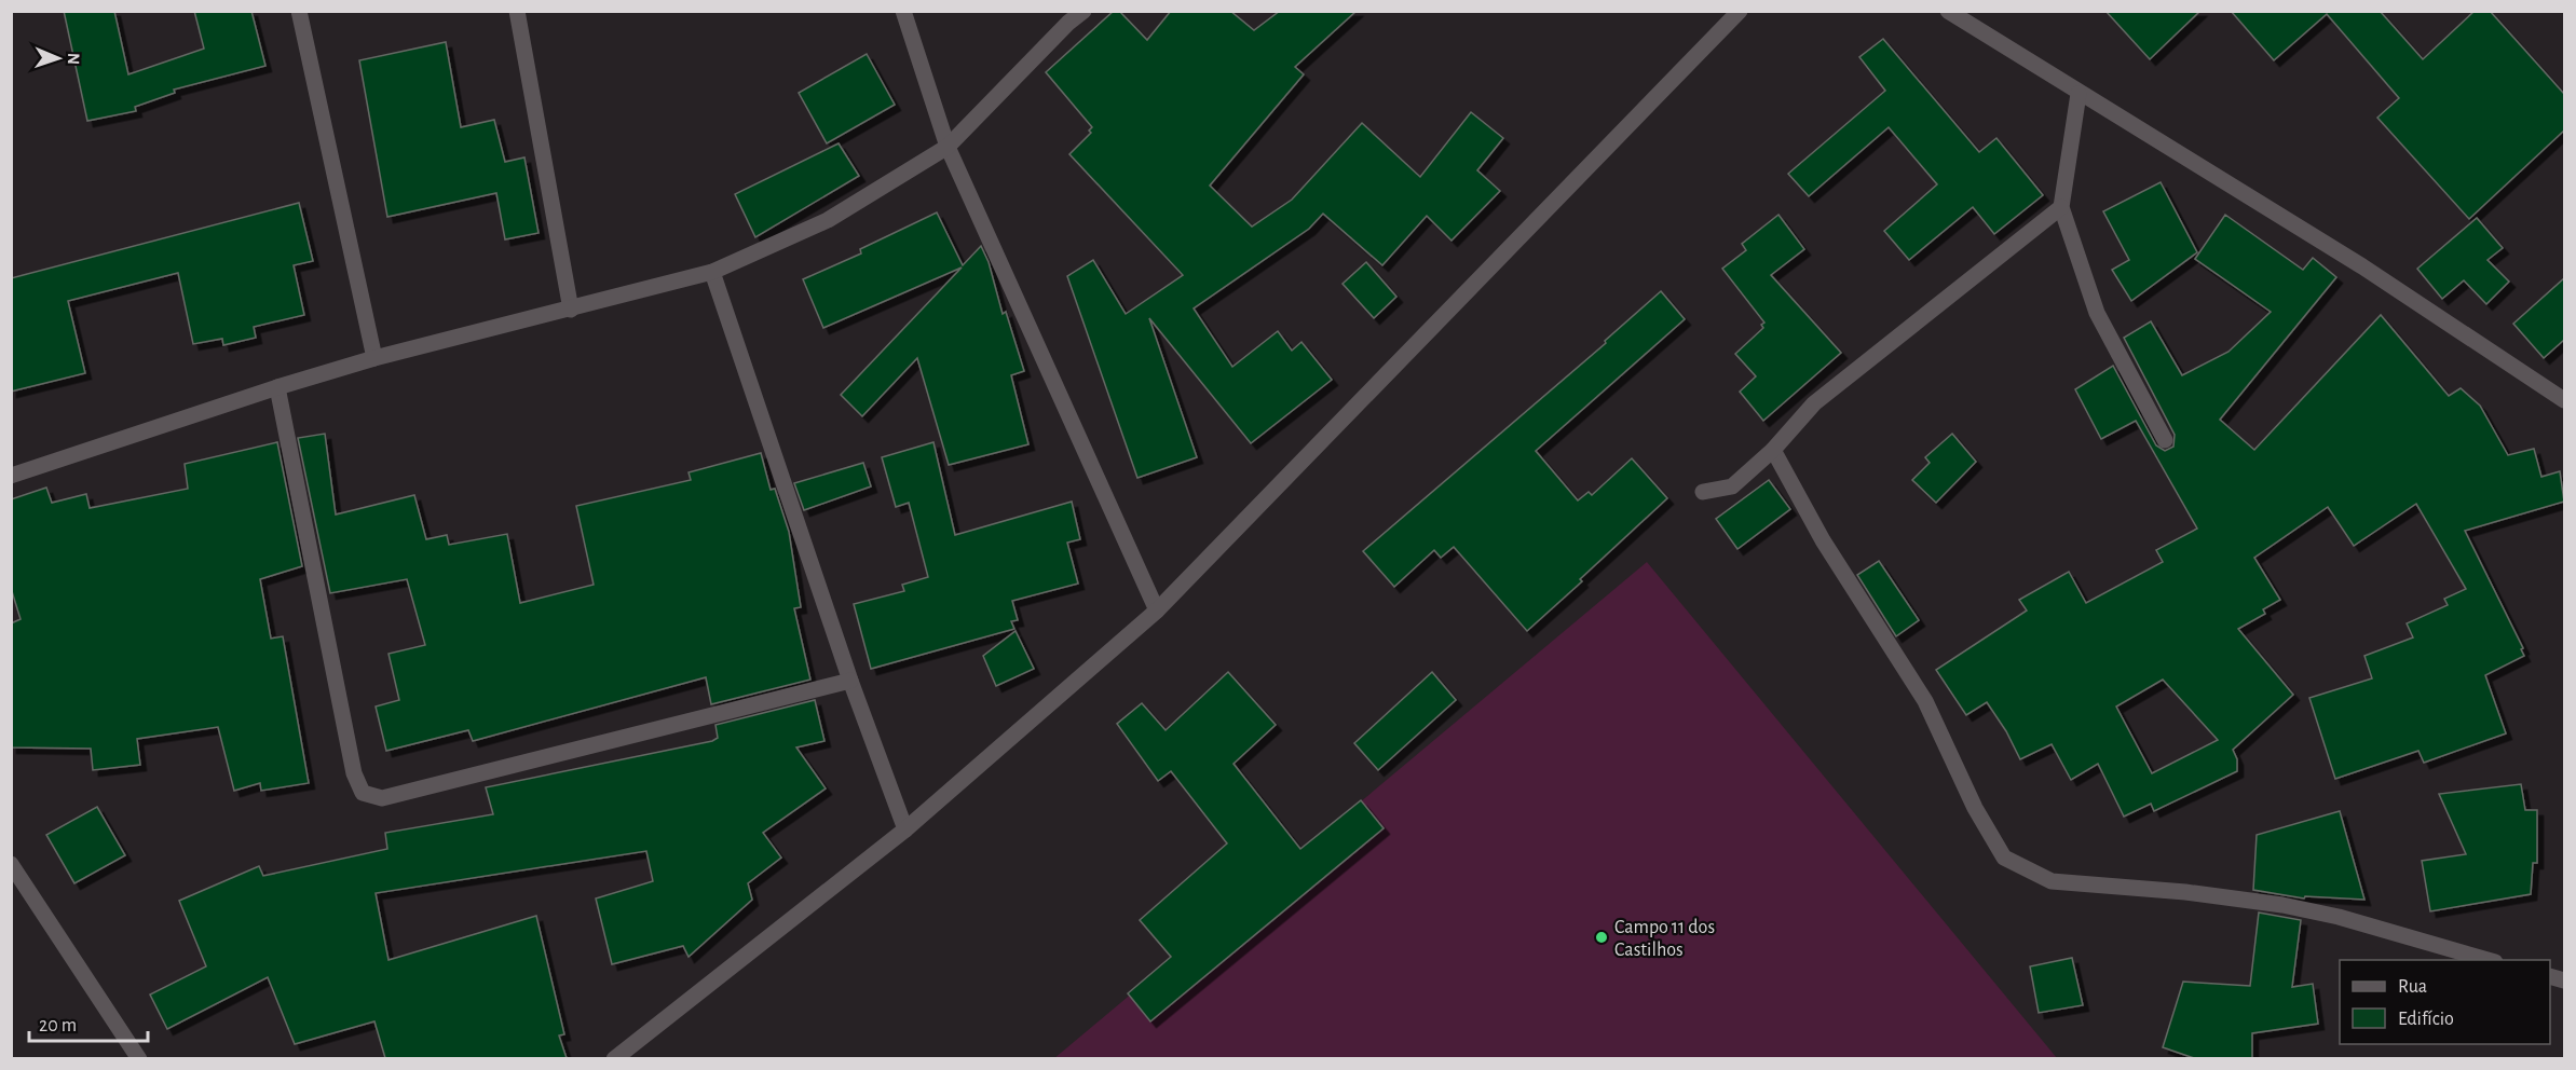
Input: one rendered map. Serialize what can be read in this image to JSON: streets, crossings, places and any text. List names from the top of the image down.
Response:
{
  "places": ["Campo 11 dos Castilhos"],
  "legend": ["Rua", "Edifício"],
  "scale_bar": "20 m",
  "north": "right"
}
